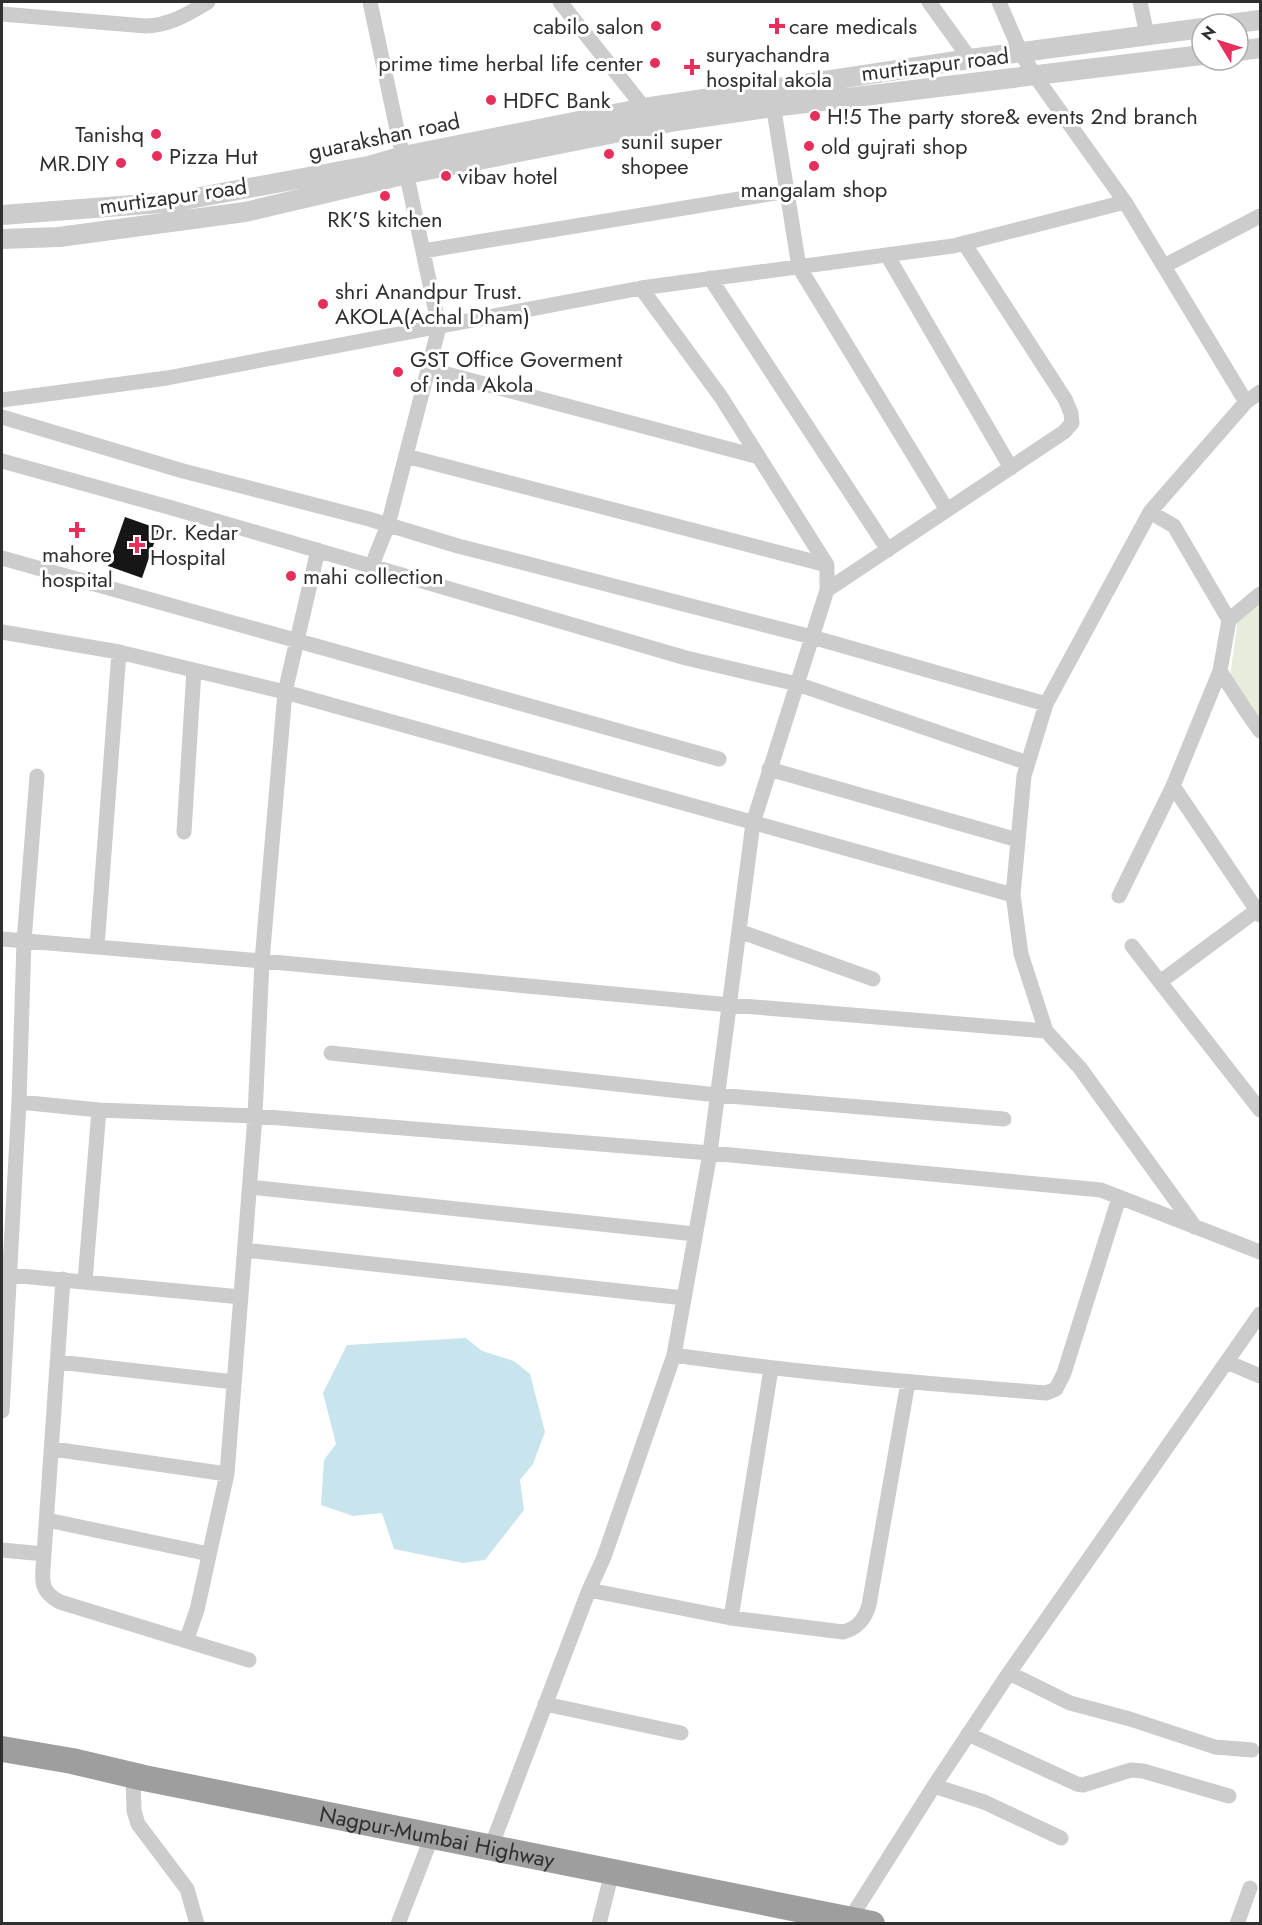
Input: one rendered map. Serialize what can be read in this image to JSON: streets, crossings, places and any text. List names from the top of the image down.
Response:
{
  "streets": {
    "highway": ["Nagpur-Mumbai Highway"],
    "street": ["murtizapur road", "guarakshan road"]
  },
  "crossings": [
    ["murtizapur road", "guarakshan road"]
  ],
  "places": {
    "other": [
      "cabilo salon",
      "prime time herbal life center",
      "HDFC Bank",
      "H!5 The party store& events 2nd branch",
      "Tanishq",
      "old gujrati shop",
      "sunil super shopee",
      "Pizza Hut",
      "MR.DIY",
      "mangalam shop",
      "vibav hotel",
      "RK'S kitchen",
      "shri Anandpur Trust. AKOLA(Achal Dham)",
      "GST Office Goverment of inda Akola",
      "mahi collection"
    ],
    "health": [
      "care medicals",
      "suryachandra hospital akola",
      "mahore hospital",
      "Dr. Kedar Hospital"
    ]
  },
  "north": "top left"
}
